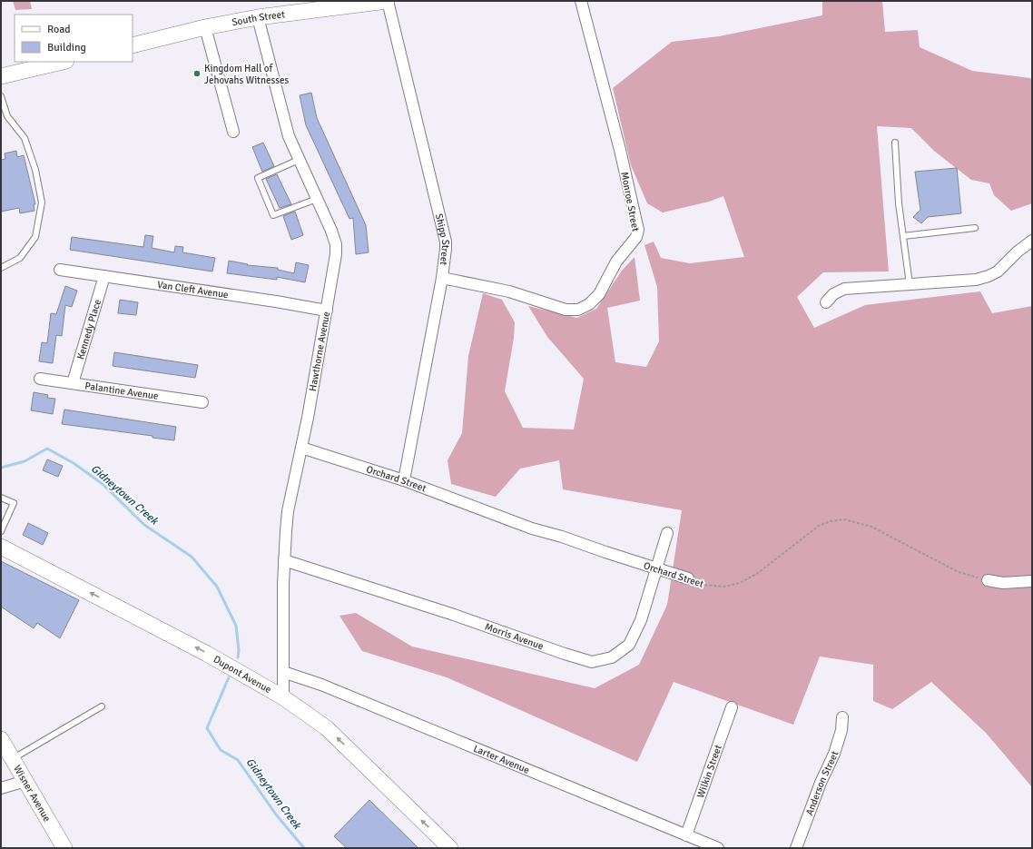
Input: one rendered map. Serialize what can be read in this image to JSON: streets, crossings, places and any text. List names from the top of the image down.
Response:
{
  "streets": {
    "street": [
      "South Street",
      "Monroe Street",
      "Shipp Street",
      "Van Cleft Avenue",
      "Kennedy Place",
      "Hawthorne Avenue",
      "Palantine Avenue",
      "Orchard Street",
      "Morris Avenue",
      "Dupont Avenue",
      "Larter Avenue",
      "Wilkin Street",
      "Anderson Street",
      "Wisner Avenue"
    ]
  },
  "crossings": [
    ["South Street", "Shipp Street"],
    ["South Street", "Hawthorne Avenue"],
    ["Monroe Street", "Shipp Street"],
    ["Shipp Street", "Orchard Street"],
    ["Van Cleft Avenue", "Kennedy Place"],
    ["Van Cleft Avenue", "Hawthorne Avenue"],
    ["Kennedy Place", "Palantine Avenue"],
    ["Hawthorne Avenue", "Orchard Street"],
    ["Hawthorne Avenue", "Morris Avenue"],
    ["Hawthorne Avenue", "Dupont Avenue"],
    ["Hawthorne Avenue", "Larter Avenue"],
    ["Orchard Street", "Morris Avenue"],
    ["Larter Avenue", "Wilkin Street"]
  ],
  "one_way": ["Dupont Avenue"],
  "water": ["Gidneytown Creek"],
  "places": ["Kingdom Hall of Jehovahs Witnesses"],
  "legend": ["Road", "Building"]
}
